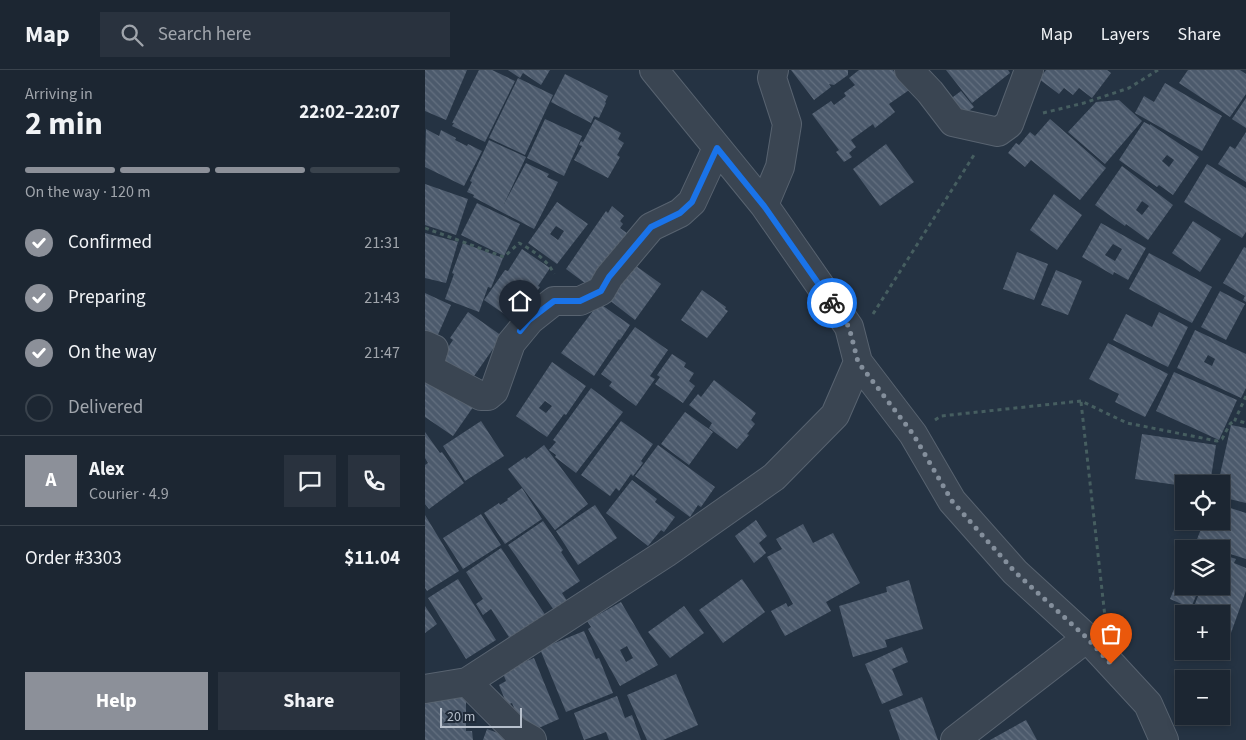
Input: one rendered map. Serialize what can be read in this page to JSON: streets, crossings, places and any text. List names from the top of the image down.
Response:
{
  "scale_bar": "20 m",
  "page": {
    "header": "Map",
    "search": "Search here",
    "nav": ["Map", "Layers", "Share"],
    "heading": ["2 min", "Arriving in", "22:02–22:07"],
    "panel": [
      "Alex",
      "Courier · 4.9",
      "Order #3303",
      "$11.04"
    ],
    "bar": "On the way · 120 m",
    "list": [
      ["Confirmed", "21:31"],
      ["Preparing", "21:43"],
      ["On the way", "21:47"],
      "Delivered"
    ],
    "round": "A",
    "map_buttons": ["+", "−"],
    "buttons": ["Help", "Share"],
    "scale": "20 m"
  }
}
